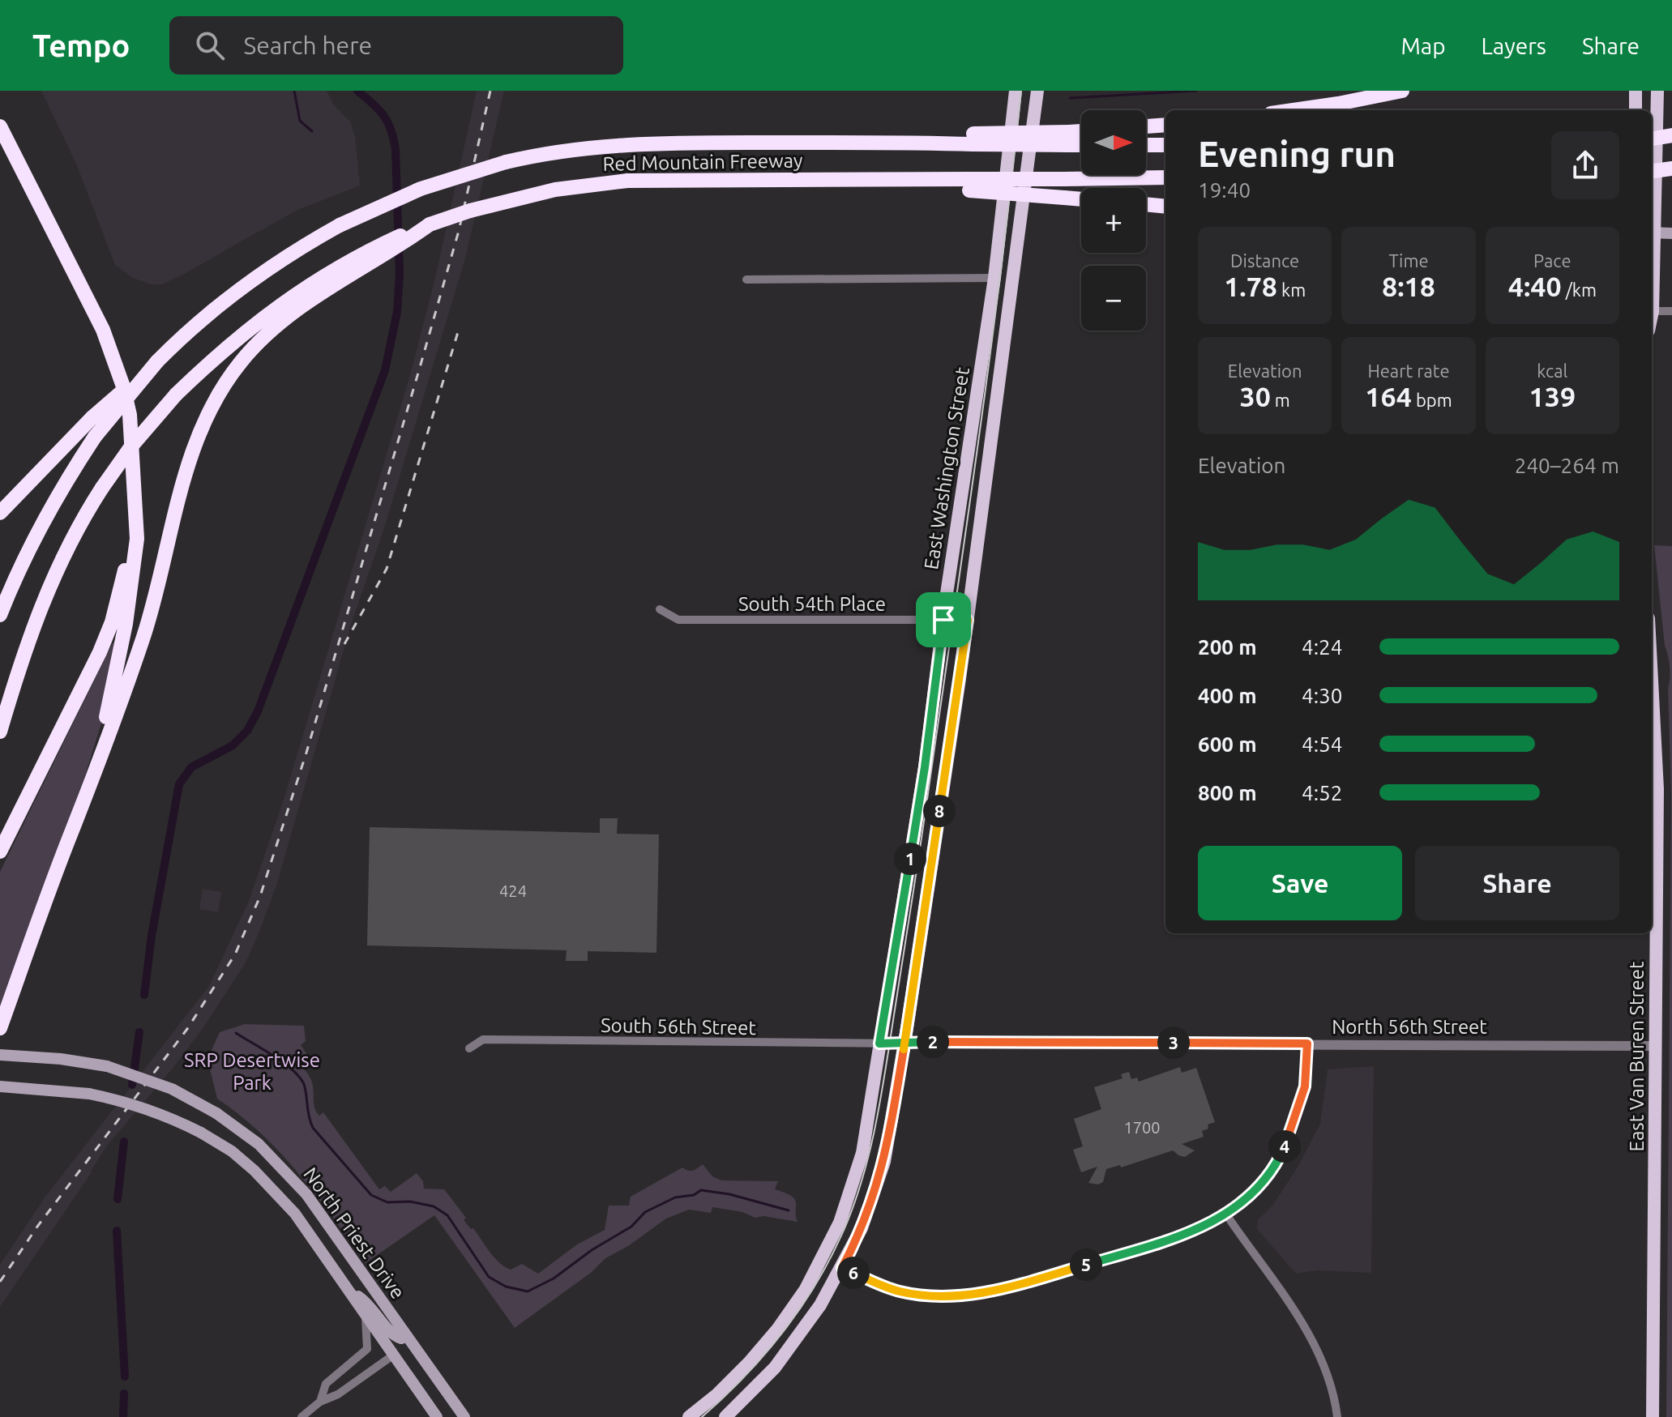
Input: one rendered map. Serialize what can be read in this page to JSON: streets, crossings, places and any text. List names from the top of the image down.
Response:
{
  "streets": {
    "highway": ["Red Mountain Freeway"],
    "main road": ["East Washington Street", "East Van Buren Street", "North Priest Drive"],
    "street": ["South 54th Place", "South 56th Street", "North 56th Street"]
  },
  "crossings": [
    ["East Washington Street", "South 54th Place"],
    ["East Washington Street", "South 56th Street"],
    ["East Washington Street", "North 56th Street"],
    ["South 56th Street", "North 56th Street"],
    ["North 56th Street", "East Van Buren Street"]
  ],
  "parks": ["SRP Desertwise Park"],
  "house_numbers": ["424", "1700"],
  "north": "right",
  "page": {
    "header": "Tempo",
    "search": "Search here",
    "nav": ["Map", "Layers", "Share"],
    "map_buttons": ["+", "−"],
    "heading": ["Evening run", "19:40"],
    "stats": [
      ["Distance", "1.78 km"],
      ["Time", "8:18"],
      ["Pace", "4:40 /km"],
      ["Elevation", "30 m"],
      ["Heart rate", "164 bpm"],
      ["kcal", "139"]
    ],
    "chart": ["Elevation", "240–264 m"],
    "list": [
      {
        "name": "200 m",
        "note": "4:24"
      },
      {
        "name": "400 m",
        "note": "4:30"
      },
      {
        "name": "600 m",
        "note": "4:54"
      },
      {
        "name": "800 m",
        "note": "4:52"
      }
    ],
    "pins": [
      "8",
      "1",
      "2",
      "3",
      "4",
      "5",
      "6"
    ],
    "buttons": ["Save", "Share"]
  }
}
